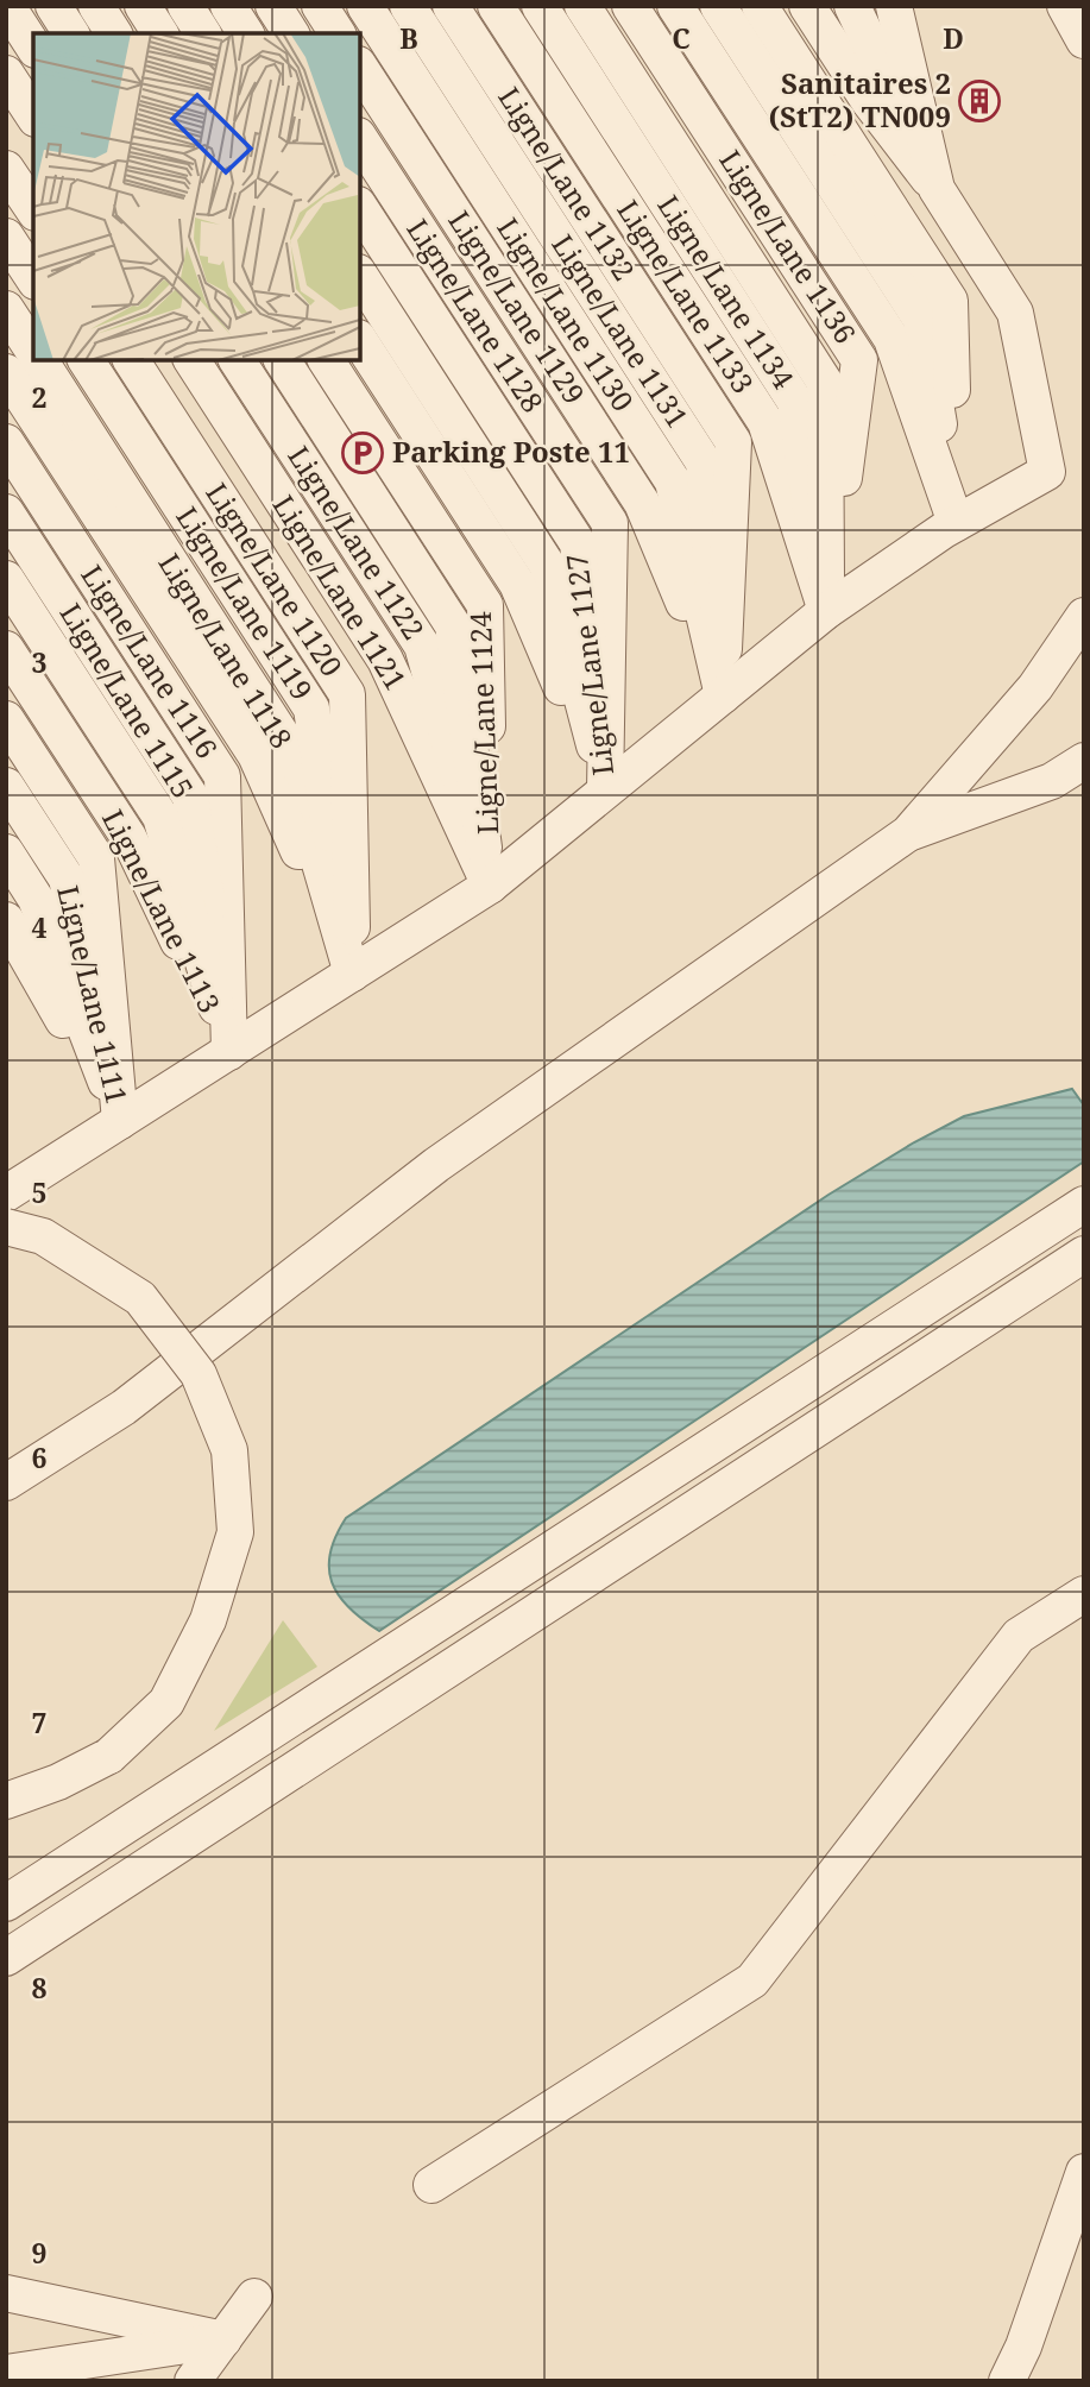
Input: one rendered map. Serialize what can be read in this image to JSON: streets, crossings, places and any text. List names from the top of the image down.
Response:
{
  "streets": {
    "lane": [
      "Ligne/Lane 1132",
      "Ligne/Lane 1136",
      "Ligne/Lane 1134",
      "Ligne/Lane 1133",
      "Ligne/Lane 1129",
      "Ligne/Lane 1130",
      "Ligne/Lane 1128",
      "Ligne/Lane 1131",
      "Ligne/Lane 1122",
      "Ligne/Lane 1120",
      "Ligne/Lane 1121",
      "Ligne/Lane 1119",
      "Ligne/Lane 1118",
      "Ligne/Lane 1116",
      "Ligne/Lane 1127",
      "Ligne/Lane 1115",
      "Ligne/Lane 1124",
      "Ligne/Lane 1113",
      "Ligne/Lane 1111"
    ]
  },
  "crossings": [
    ["Ligne/Lane 1132", "Ligne/Lane 1129"],
    ["Ligne/Lane 1132", "Ligne/Lane 1130"],
    ["Ligne/Lane 1132", "Ligne/Lane 1131"],
    ["Ligne/Lane 1136", "Ligne/Lane 1134"],
    ["Ligne/Lane 1136", "Ligne/Lane 1133"],
    ["Ligne/Lane 1134", "Ligne/Lane 1133"],
    ["Ligne/Lane 1129", "Ligne/Lane 1130"],
    ["Ligne/Lane 1129", "Ligne/Lane 1131"],
    ["Ligne/Lane 1130", "Ligne/Lane 1131"],
    ["Ligne/Lane 1128", "Ligne/Lane 1127"],
    ["Ligne/Lane 1122", "Ligne/Lane 1121"],
    ["Ligne/Lane 1122", "Ligne/Lane 1124"],
    ["Ligne/Lane 1120", "Ligne/Lane 1119"],
    ["Ligne/Lane 1120", "Ligne/Lane 1118"],
    ["Ligne/Lane 1121", "Ligne/Lane 1124"],
    ["Ligne/Lane 1119", "Ligne/Lane 1118"],
    ["Ligne/Lane 1116", "Ligne/Lane 1115"],
    ["Ligne/Lane 1116", "Ligne/Lane 1113"],
    ["Ligne/Lane 1115", "Ligne/Lane 1113"]
  ],
  "places": {
    "building": ["Sanitaires 2 (StT2) TN009"],
    "parking": ["Parking Poste 11"]
  },
  "grid": {
    "columns": ["B", "C", "D"],
    "rows": [
      "2",
      "3",
      "4",
      "5",
      "6",
      "7",
      "8",
      "9"
    ]
  }
}
